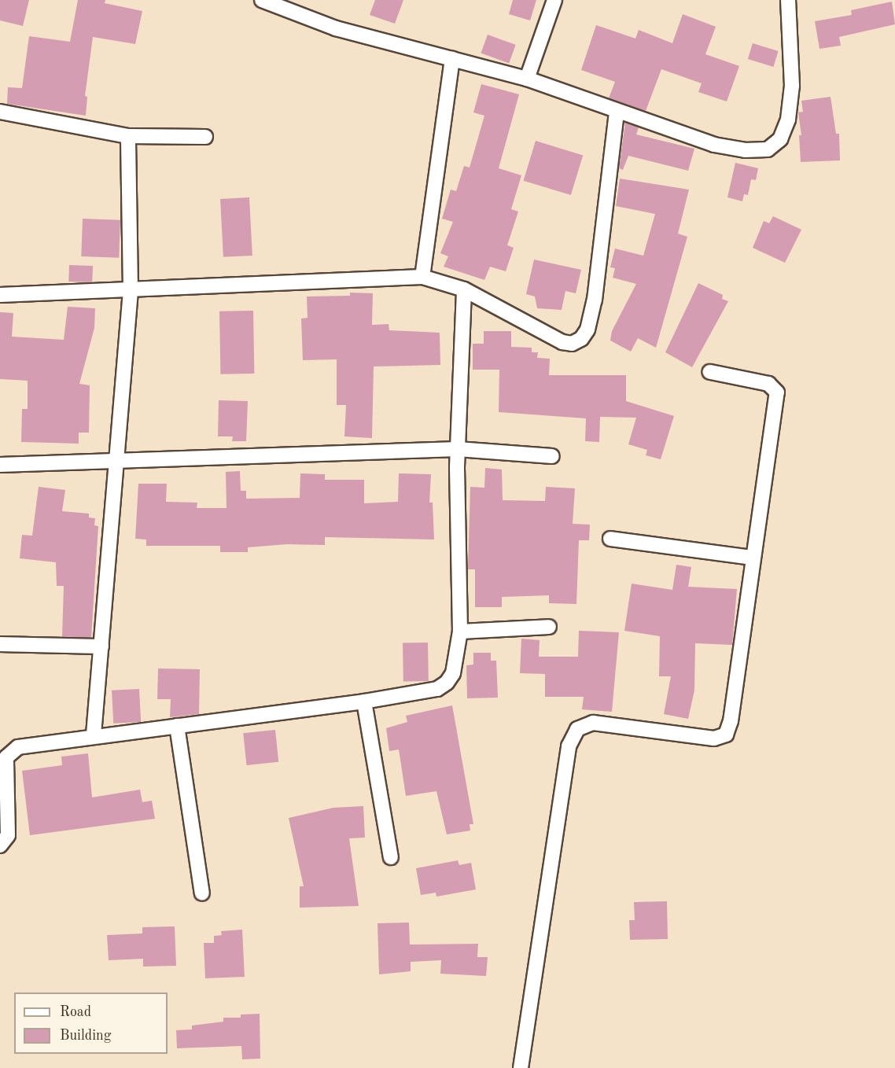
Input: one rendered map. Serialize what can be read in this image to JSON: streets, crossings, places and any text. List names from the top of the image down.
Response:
{
  "legend": ["Road", "Building"]
}
